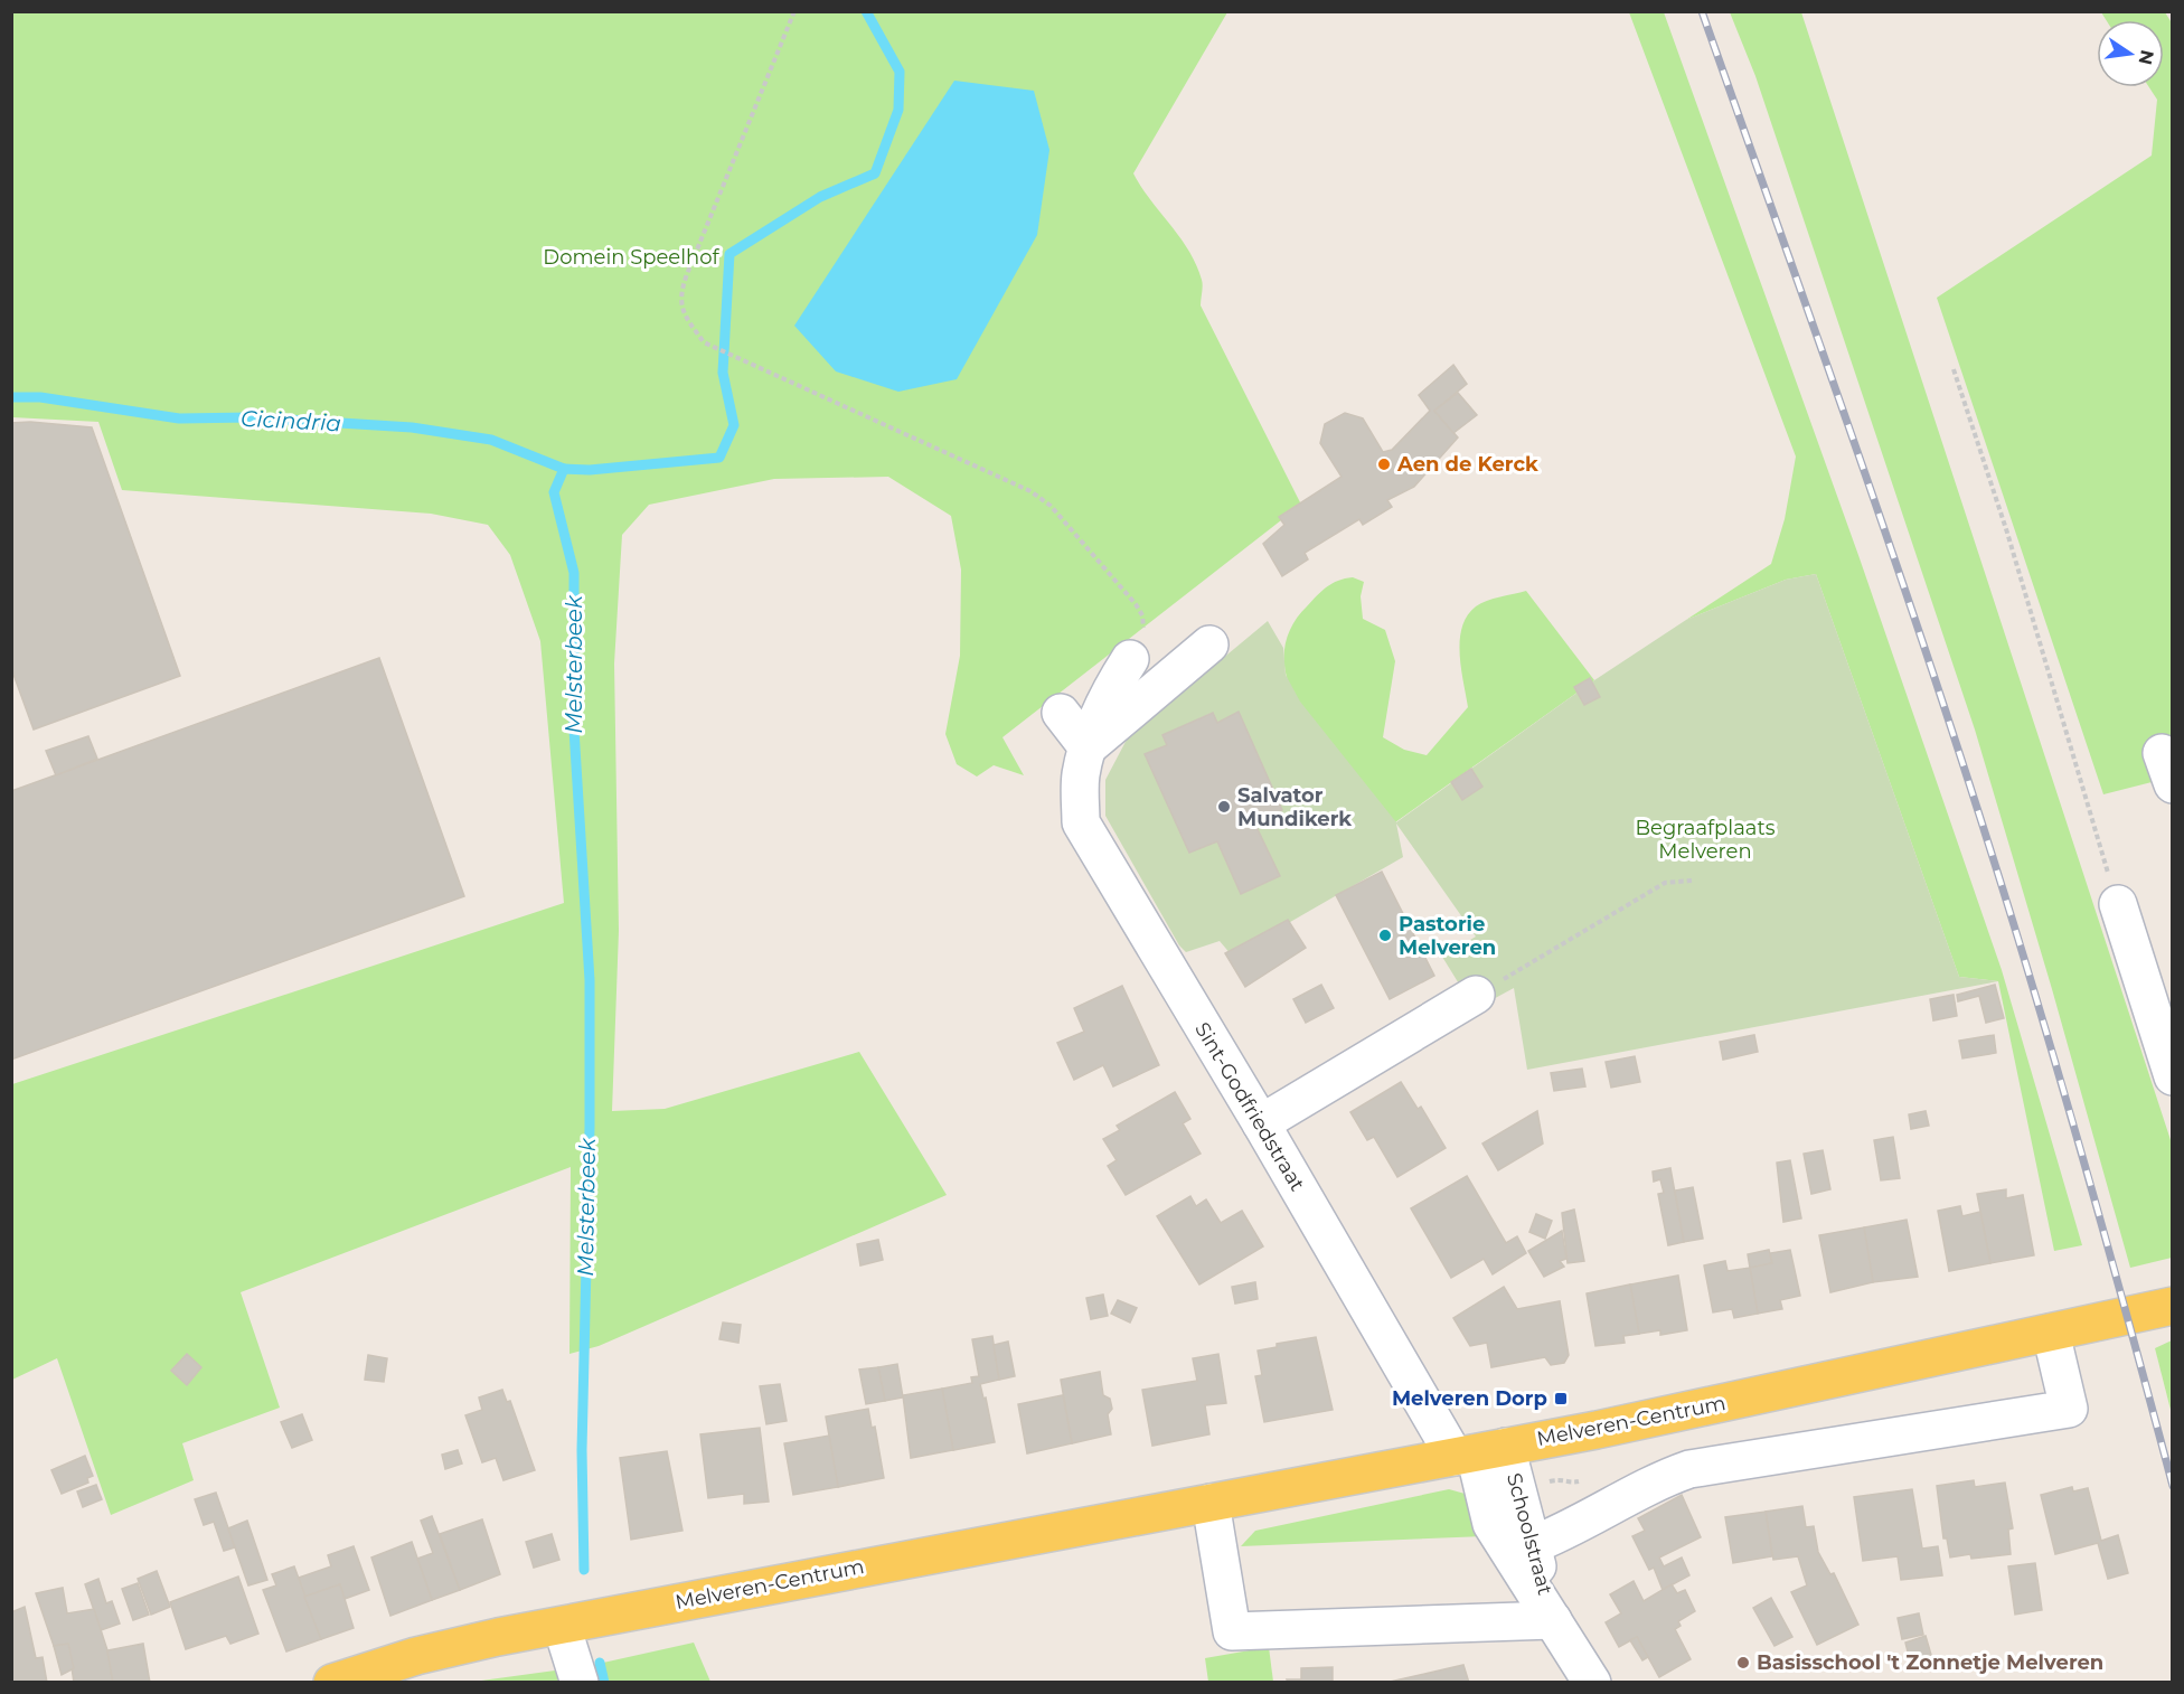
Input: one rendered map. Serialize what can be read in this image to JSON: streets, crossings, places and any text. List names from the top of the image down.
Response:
{
  "streets": {
    "main road": ["Melveren-Centrum"],
    "street": ["Sint-Godfriedstraat", "Schoolstraat"]
  },
  "crossings": [
    ["Sint-Godfriedstraat", "Melveren-Centrum"],
    ["Sint-Godfriedstraat", "Schoolstraat"],
    ["Melveren-Centrum", "Schoolstraat"]
  ],
  "water": ["Cicindria", "Melsterbeek"],
  "parks": ["Domein Speelhof", "Begraafplaats Melveren"],
  "places": {
    "other": [
      "Aen de Kerck",
      "Salvator Mundikerk",
      "Pastorie Melveren",
      "Basisschool 't Zonnetje Melveren"
    ],
    "transit": ["Melveren Dorp"]
  },
  "north": "right"
}
